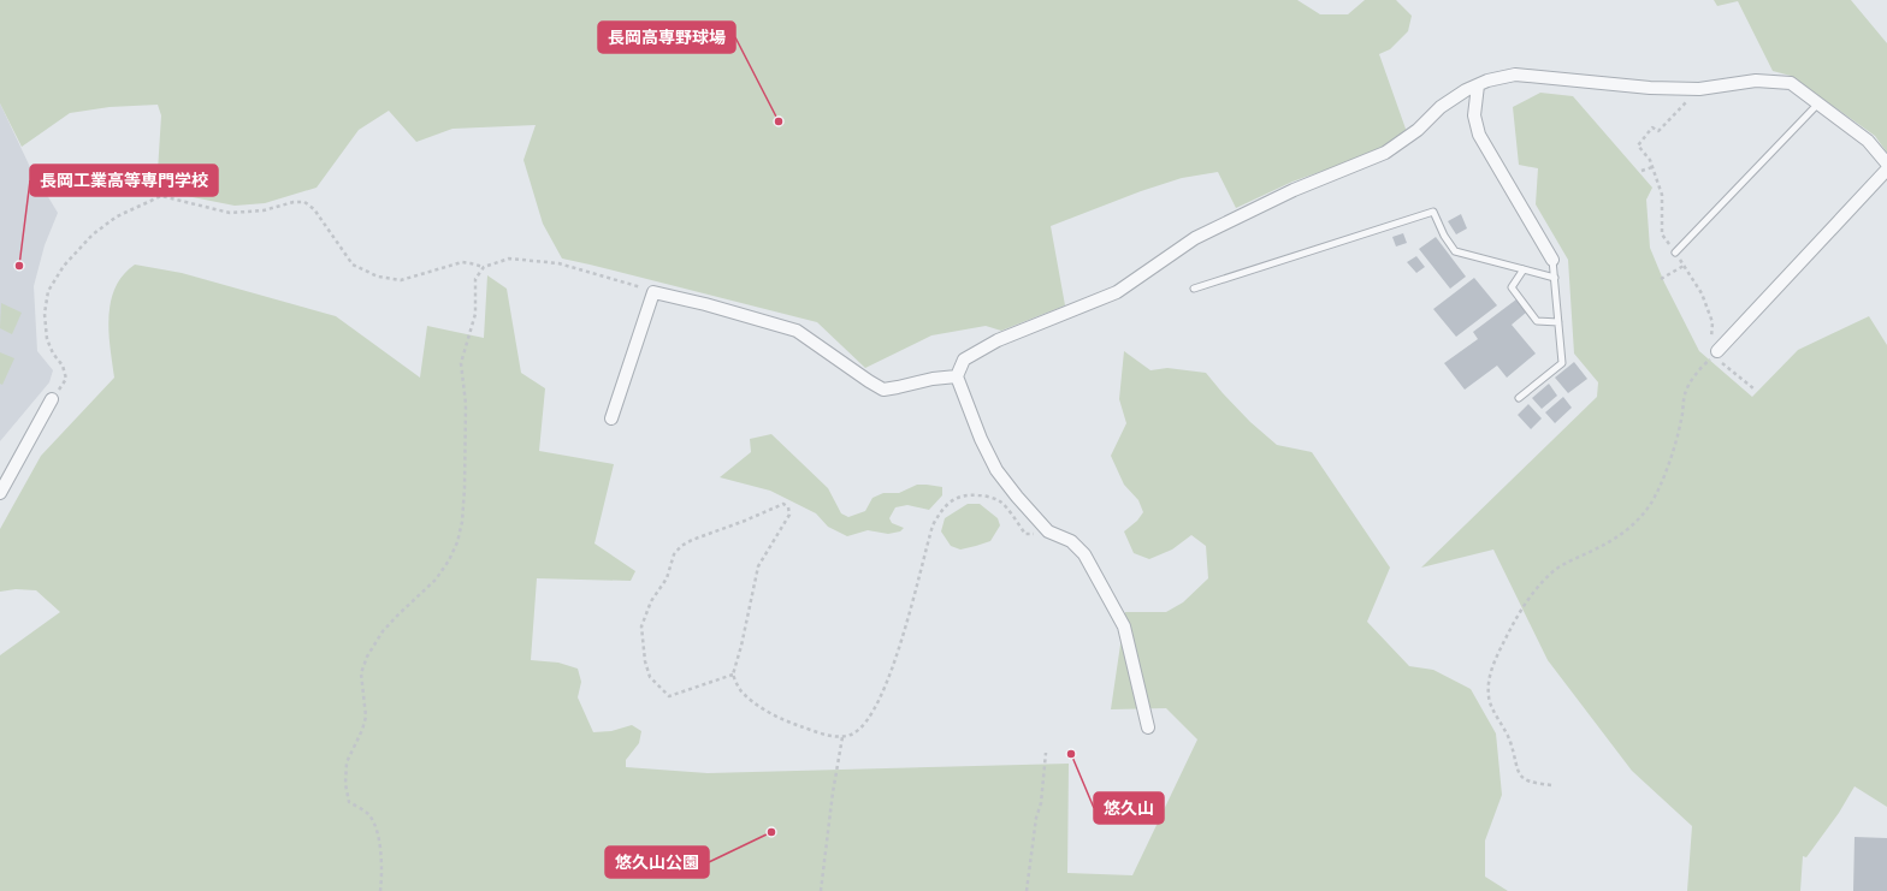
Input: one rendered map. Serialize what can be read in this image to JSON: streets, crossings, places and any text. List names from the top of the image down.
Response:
{
  "places": [
    "長岡高専野球場",
    "長岡工業高等専門学校",
    "悠久山",
    "悠久山公園"
  ]
}
